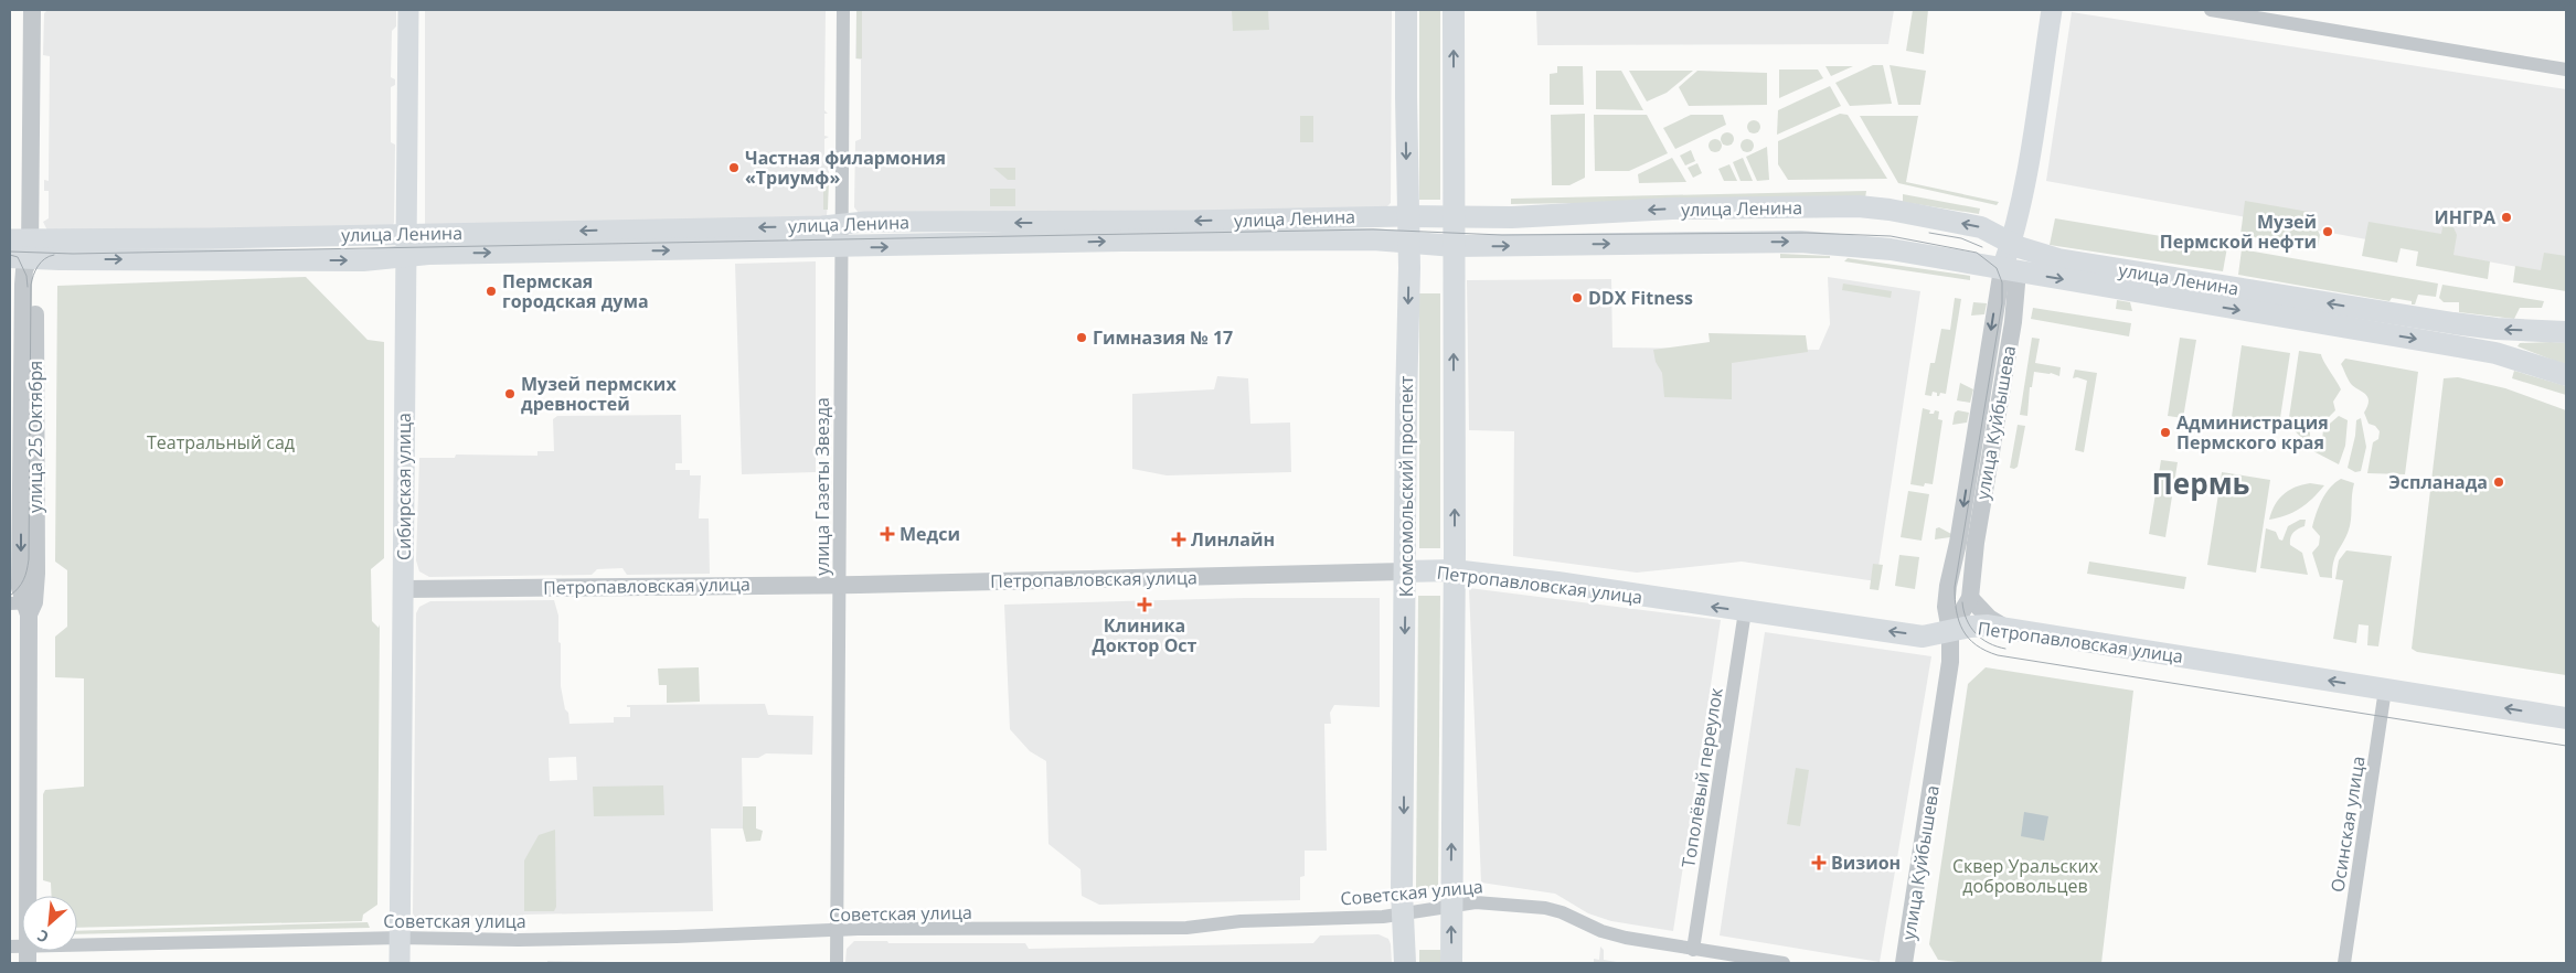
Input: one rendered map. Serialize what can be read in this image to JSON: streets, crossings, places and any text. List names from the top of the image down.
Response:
{
  "streets": {
    "main road": [
      "улица Ленина",
      "улица Куйбышева",
      "Сибирская улица",
      "Комсомольский проспект",
      "Петропавловская улица"
    ],
    "street": [
      "улица 25 Октября",
      "улица Газеты Звезда",
      "Тополёвый переулок",
      "Осинская улица",
      "Советская улица"
    ]
  },
  "crossings": [
    ["улица Ленина", "улица Куйбышева"],
    ["улица Ленина", "улица 25 Октября"],
    ["улица Ленина", "Сибирская улица"],
    ["улица Ленина", "улица Газеты Звезда"],
    ["улица Ленина", "Комсомольский проспект"],
    ["улица Куйбышева", "Петропавловская улица"],
    ["улица 25 Октября", "Советская улица"],
    ["Сибирская улица", "Петропавловская улица"],
    ["Сибирская улица", "Советская улица"],
    ["улица Газеты Звезда", "Петропавловская улица"],
    ["улица Газеты Звезда", "Советская улица"],
    ["Комсомольский проспект", "Петропавловская улица"],
    ["Комсомольский проспект", "Советская улица"],
    ["Петропавловская улица", "Тополёвый переулок"],
    ["Петропавловская улица", "Осинская улица"],
    ["Тополёвый переулок", "Советская улица"]
  ],
  "one_way": ["Петропавловская улица"],
  "districts": ["Пермь"],
  "parks": ["Театральный сад", "Сквер Уральских добровольцев"],
  "places": {
    "other": [
      "Частная филармония «Триумф»",
      "ИНГРА",
      "Музей Пермской нефти",
      "Пермская городская дума",
      "DDX Fitness",
      "Гимназия № 17",
      "Музей пермских древностей",
      "Администрация Пермского края",
      "Эспланада"
    ],
    "health": [
      "Медси",
      "Линлайн",
      "Клиника Доктор Ост",
      "Визион"
    ]
  },
  "north": "bottom left"
}
